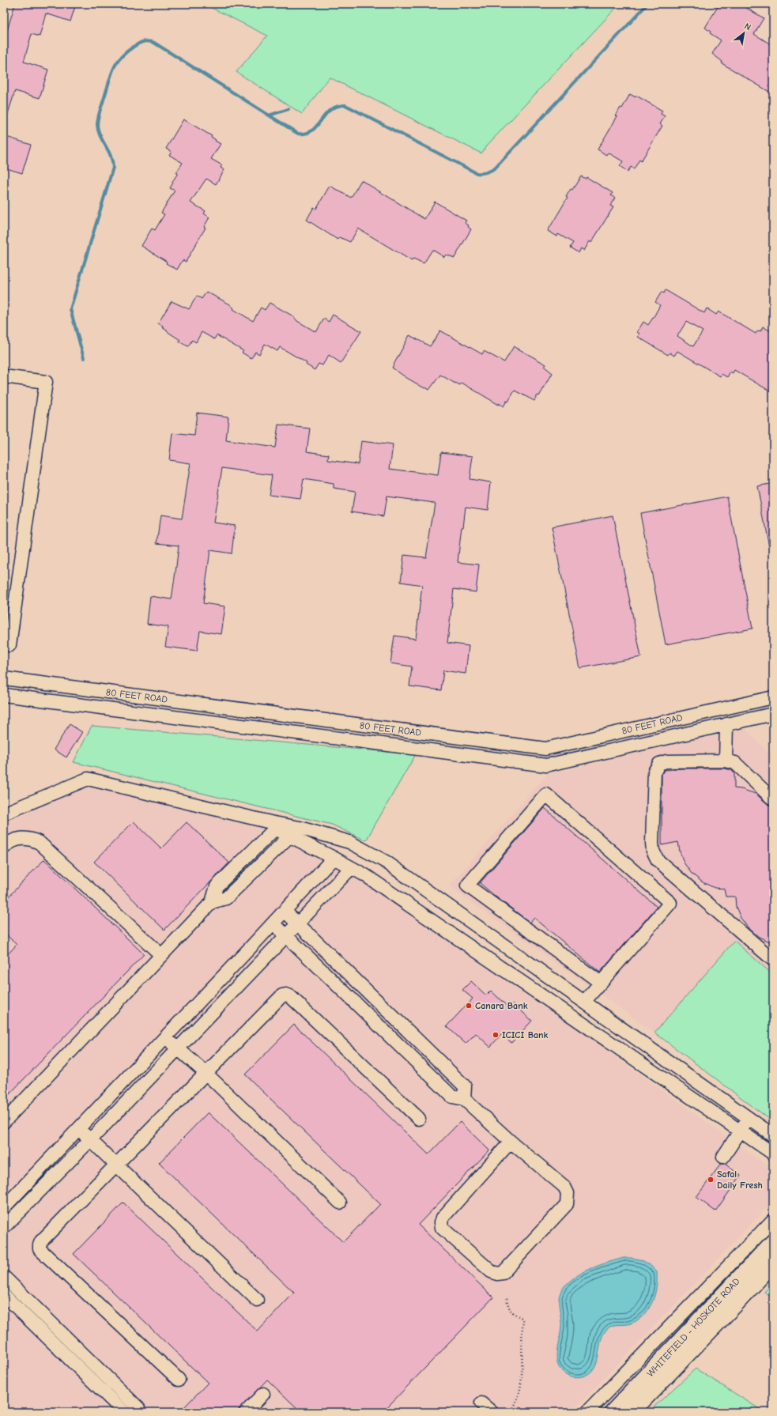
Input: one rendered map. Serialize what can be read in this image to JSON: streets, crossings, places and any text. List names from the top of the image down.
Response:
{
  "streets": {
    "main road": ["WHITEFIELD - HOSKOTE ROAD"],
    "street": ["80 FEET ROAD"]
  },
  "places": ["Canara Bank", "ICICI Bank", "Safal Daily Fresh"],
  "north": "top right"
}
